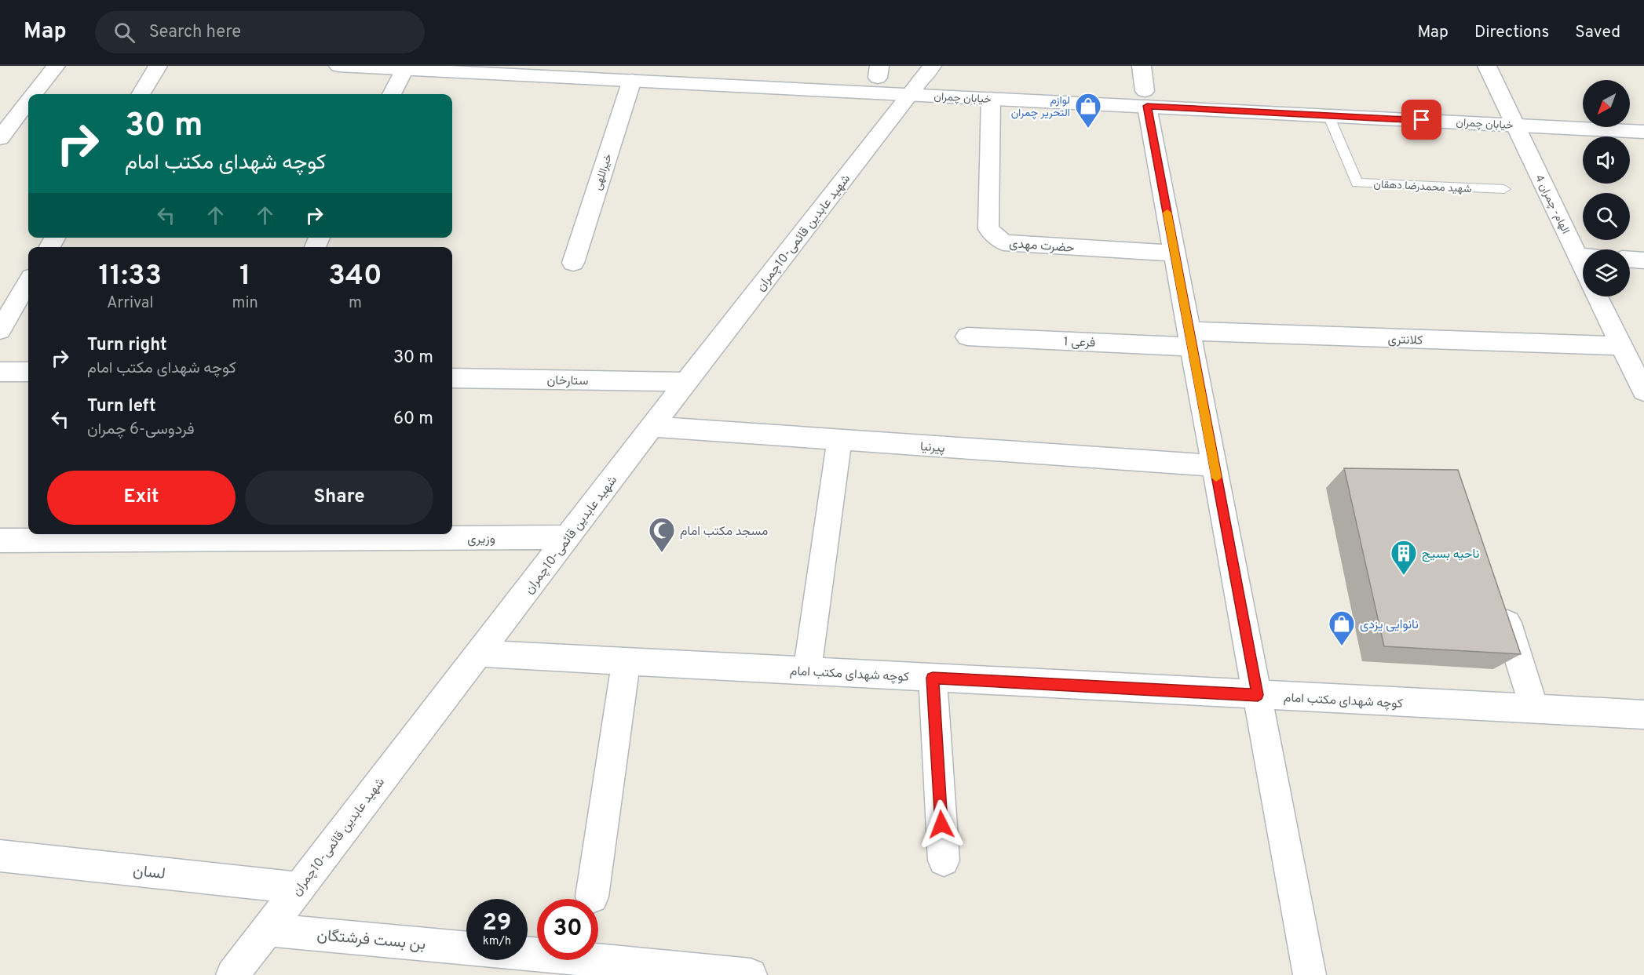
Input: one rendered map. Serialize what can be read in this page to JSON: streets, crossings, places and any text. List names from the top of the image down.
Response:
{
  "streets": {
    "street": [
      "خیابان چمران",
      "خیراللهی",
      "الهام- چمران 4",
      "شهید عابدین قائمی-10چمران",
      "حضرت مهدی",
      "کلانتری",
      "فرعی 1",
      "ستارخان",
      "پیرنیا",
      "وزیری",
      "کوچه شهدای مکتب امام",
      "لسان",
      "بن بست فرشتگان"
    ],
    "lane": ["شهید محمدرضا دهقان"]
  },
  "crossings": [
    ["خیابان چمران", "خیراللهی"],
    ["خیابان چمران", "شهید محمدرضا دهقان"],
    ["خیابان چمران", "الهام- چمران 4"],
    ["خیابان چمران", "شهید عابدین قائمی-10چمران"],
    ["خیابان چمران", "حضرت مهدی"],
    ["شهید عابدین قائمی-10چمران", "ستارخان"],
    ["شهید عابدین قائمی-10چمران", "پیرنیا"],
    ["شهید عابدین قائمی-10چمران", "وزیری"],
    ["شهید عابدین قائمی-10چمران", "کوچه شهدای مکتب امام"],
    ["شهید عابدین قائمی-10چمران", "لسان"],
    ["شهید عابدین قائمی-10چمران", "بن بست فرشتگان"],
    ["کلانتری", "فرعی 1"]
  ],
  "places": {
    "shop": ["لوازم التحریر چمران", "نانوایی یزدی"],
    "mosque": ["مسجد مکتب امام"],
    "building": ["ناحیه بسیج"]
  },
  "north": "bottom left",
  "page": {
    "header": "Map",
    "search": "Search here",
    "nav": ["Map", "Directions", "Saved"],
    "turn": ["30 m", "کوچه شهدای مکتب امام"],
    "eta": [
      "11:33",
      "Arrival",
      "1",
      "min",
      "340",
      "m"
    ],
    "list": [
      {
        "name": "Turn right",
        "note": "کوچه شهدای مکتب امام",
        "value": "30 m"
      },
      {
        "name": "Turn left",
        "note": "فردوسی-6 چمران",
        "value": "60 m"
      }
    ],
    "buttons": ["Exit", "Share"],
    "speed": "29 km/h",
    "limit": "30"
  }
}
